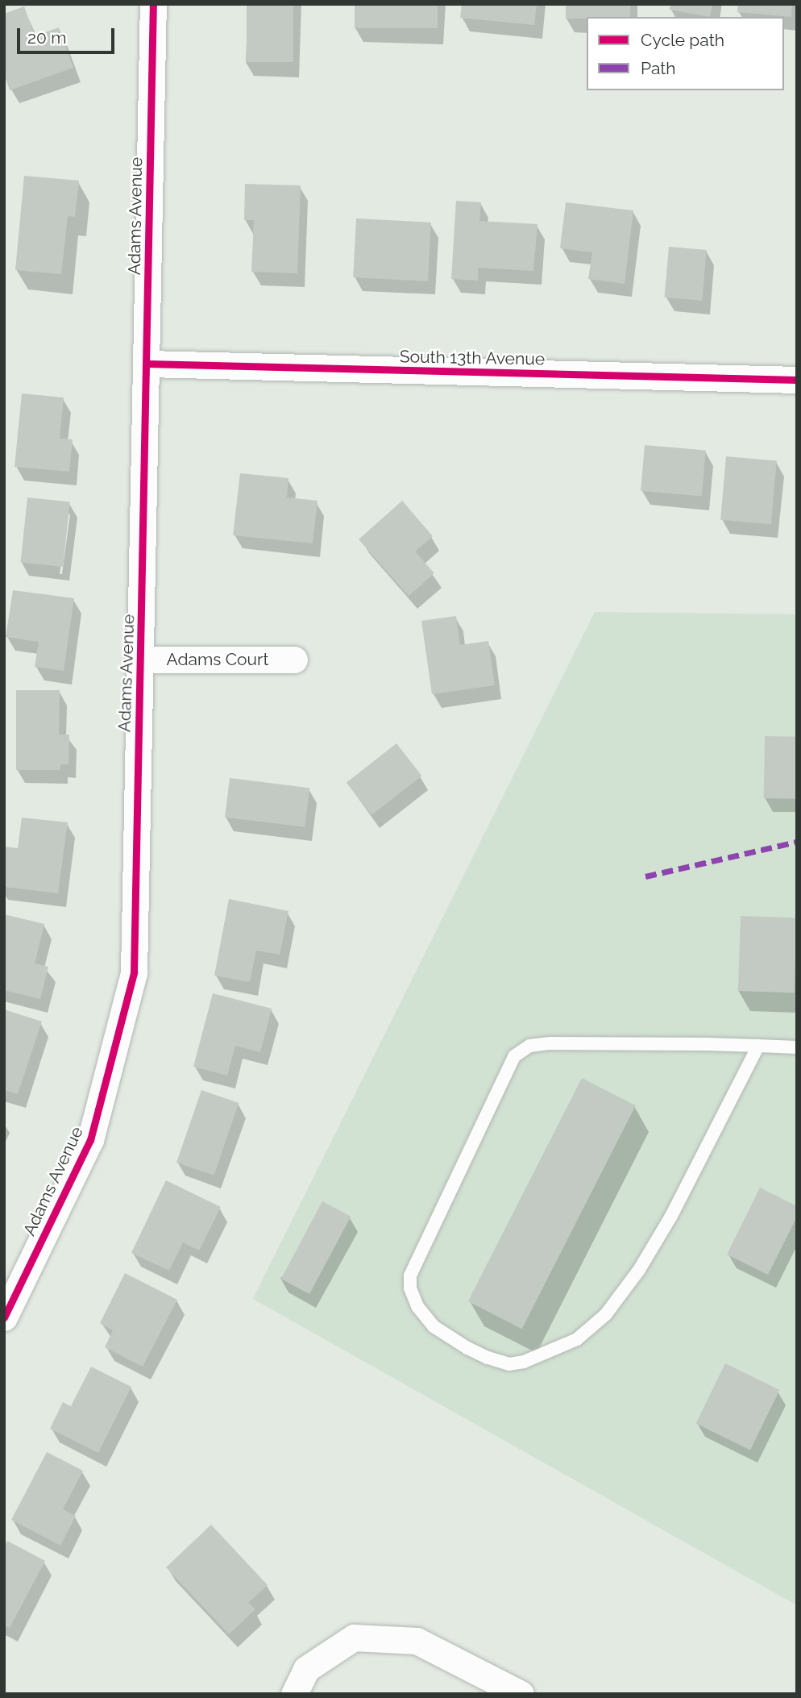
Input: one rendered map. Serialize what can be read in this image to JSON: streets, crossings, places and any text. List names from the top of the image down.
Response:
{
  "streets": {
    "street": ["Adams Avenue", "South 13th Avenue", "Adams Court"]
  },
  "crossings": [
    ["Adams Avenue", "South 13th Avenue"],
    ["Adams Avenue", "Adams Court"]
  ],
  "legend": ["Cycle path", "Path"],
  "scale_bar": "20 m"
}
